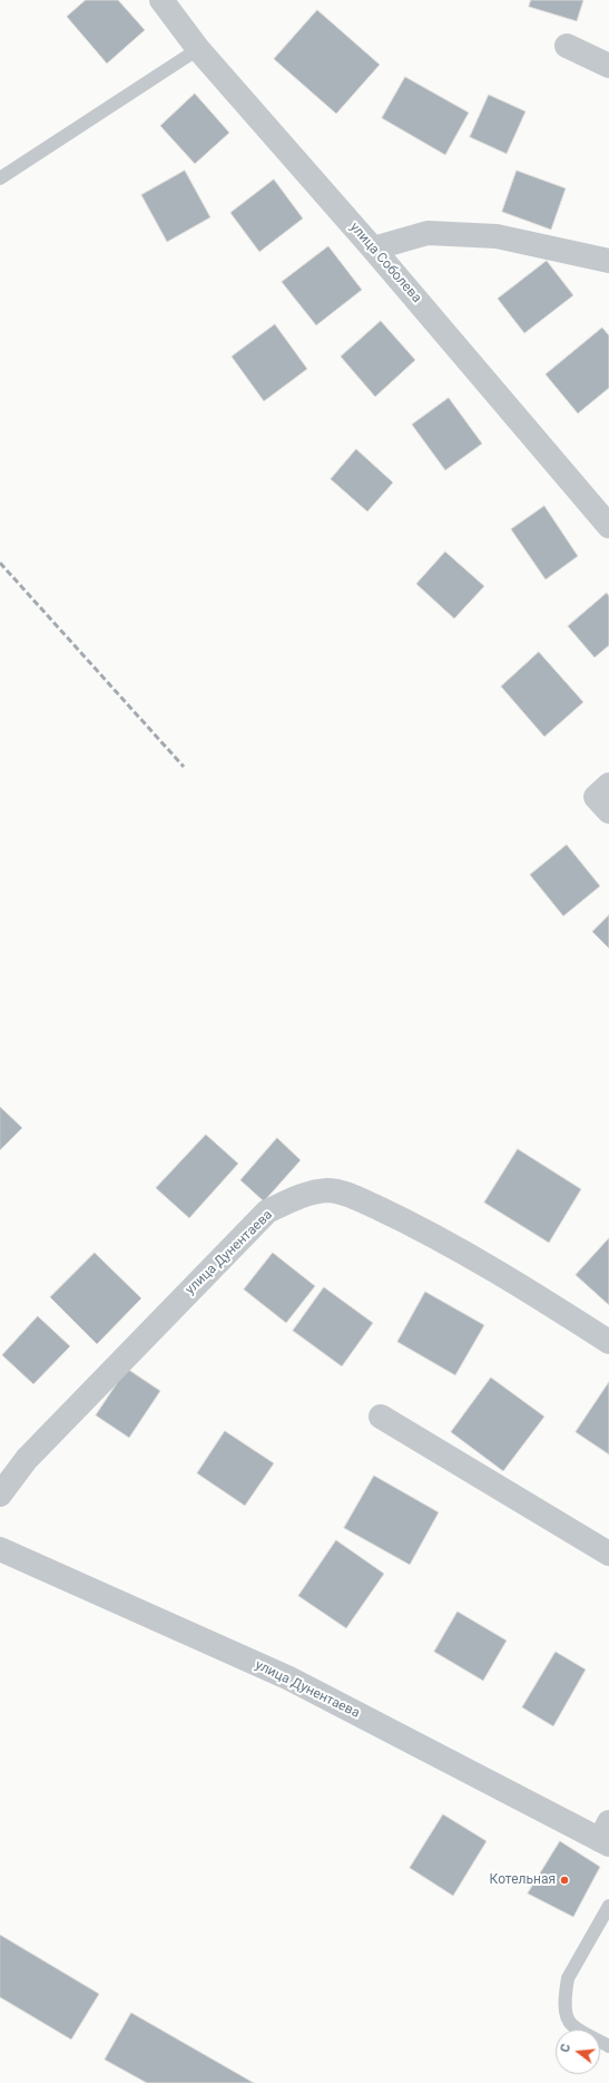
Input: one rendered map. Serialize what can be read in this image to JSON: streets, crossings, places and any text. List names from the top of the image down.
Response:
{
  "streets": {
    "street": ["улица Соболева", "улица Дунентаева"]
  },
  "places": ["Котельная"],
  "north": "left"
}
